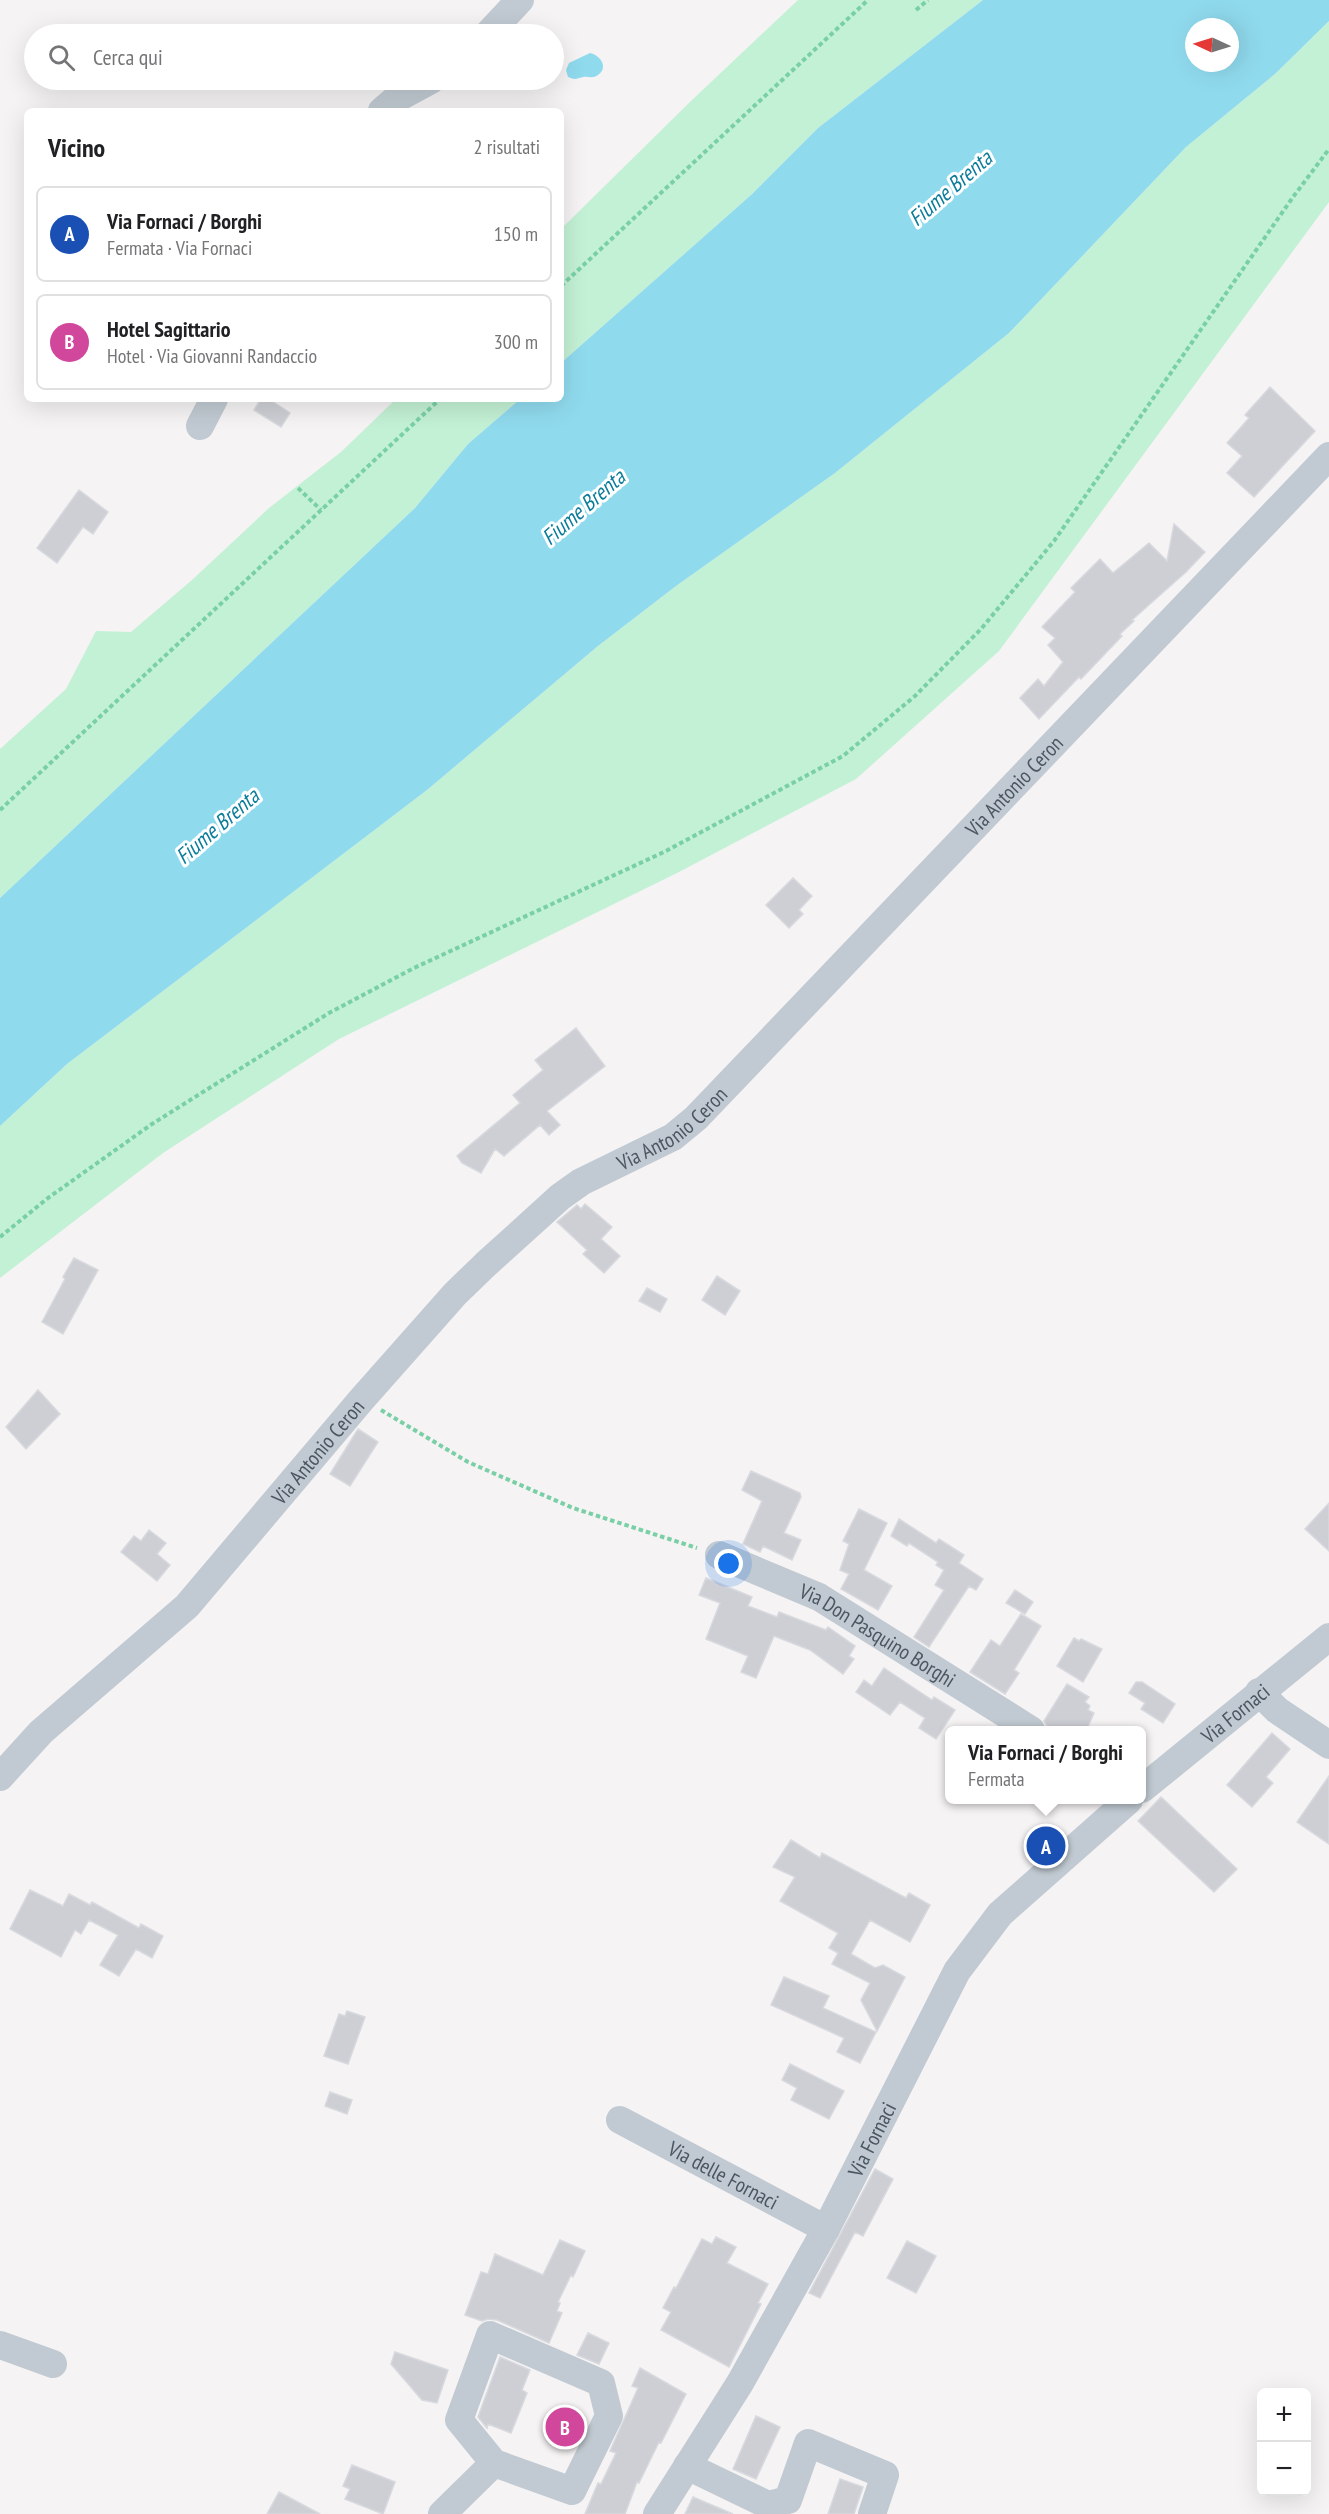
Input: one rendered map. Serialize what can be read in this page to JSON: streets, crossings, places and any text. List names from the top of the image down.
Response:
{
  "streets": {
    "street": [
      "Via Antonio Ceron",
      "Via Don Pasquino Borghi",
      "Via Fornaci",
      "Via delle Fornaci"
    ]
  },
  "crossings": [
    ["Via Fornaci", "Via delle Fornaci"]
  ],
  "water": ["Fiume Brenta"],
  "north": "left",
  "page": {
    "search": "Cerca qui",
    "heading": ["Vicino", "2 risultati"],
    "list": [
      {
        "mark": "A",
        "name": "Via Fornaci / Borghi",
        "note": "Fermata · Via Fornaci",
        "value": "150 m"
      },
      {
        "mark": "B",
        "name": "Hotel Sagittario",
        "note": "Hotel · Via Giovanni Randaccio",
        "value": "300 m"
      }
    ],
    "popup": ["Via Fornaci / Borghi", "Fermata"],
    "pins": ["A", "B"],
    "map_buttons": ["+", "−"]
  }
}
